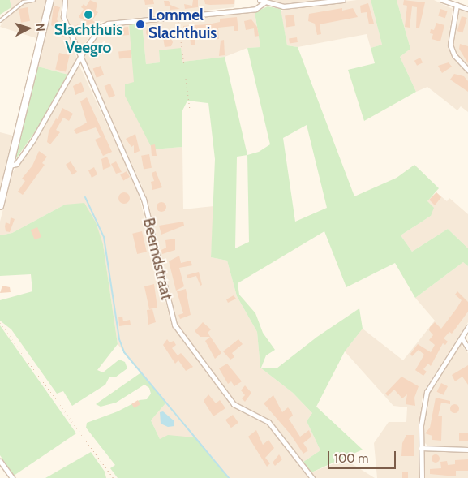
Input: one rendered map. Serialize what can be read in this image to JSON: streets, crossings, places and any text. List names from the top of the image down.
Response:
{
  "streets": {
    "street": ["Beemdstraat"]
  },
  "places": ["Slachthuis Veegro", "Lommel Slachthuis"],
  "scale_bar": "100 m",
  "north": "right"
}
